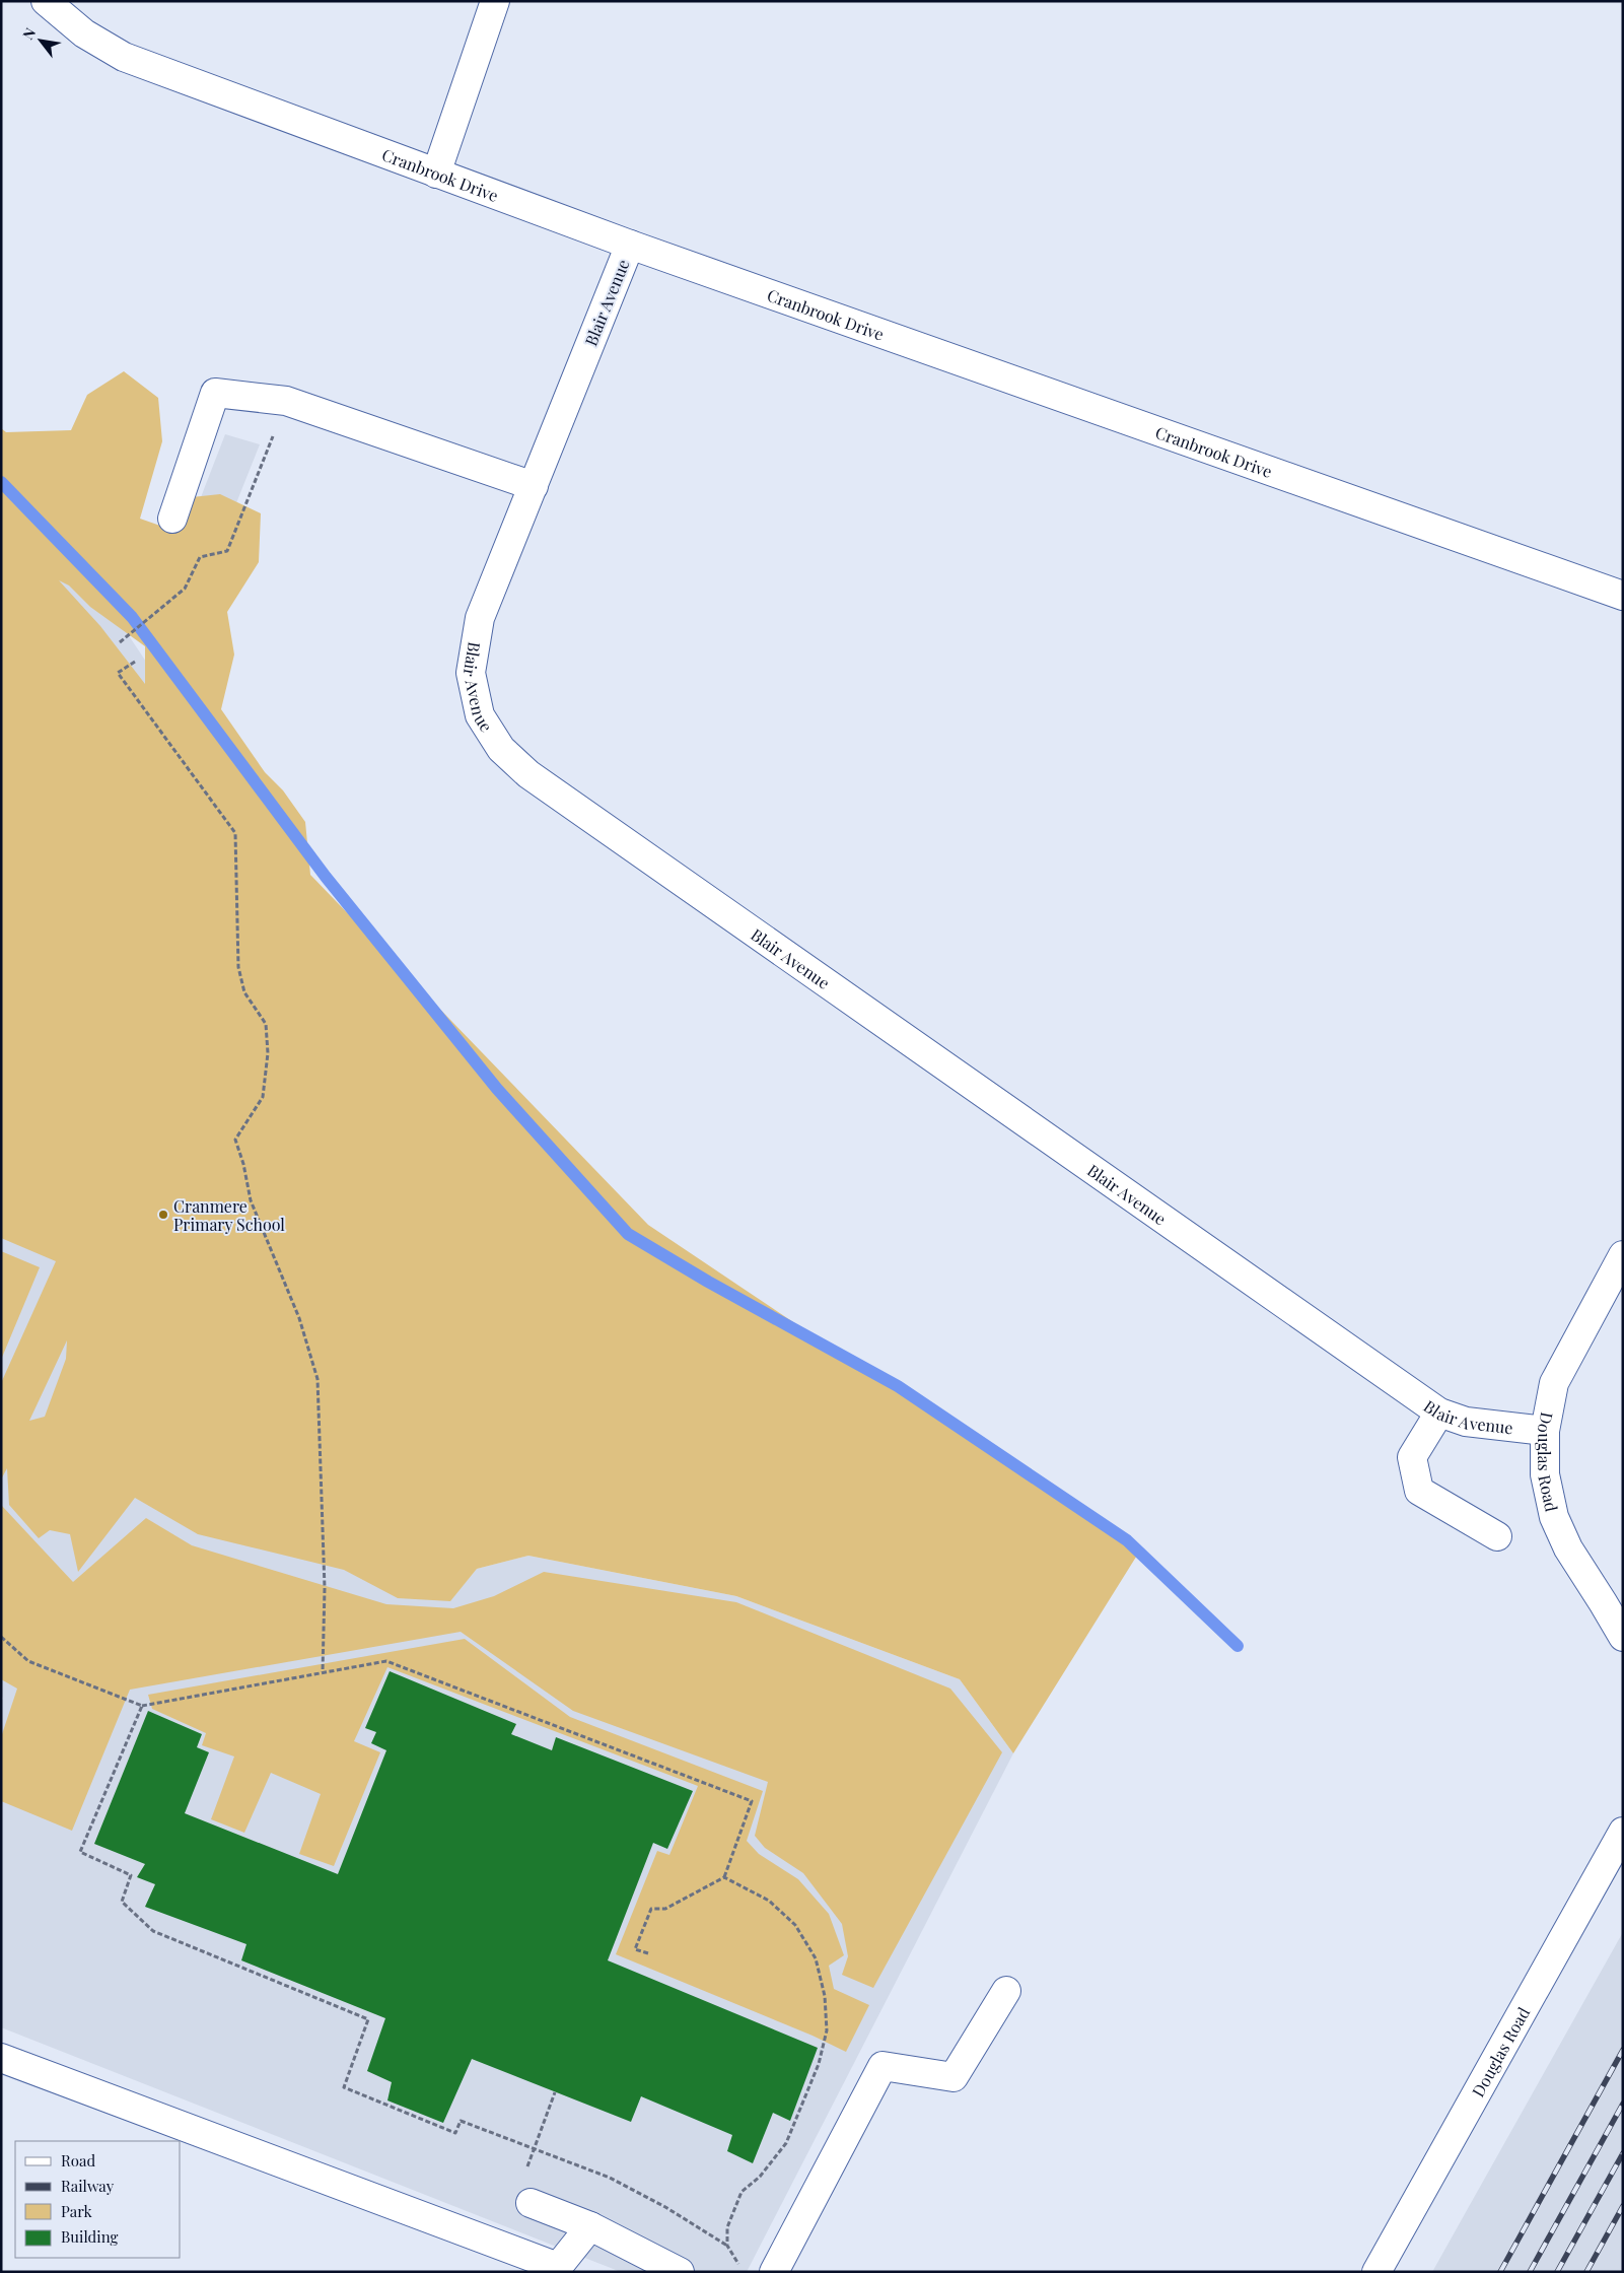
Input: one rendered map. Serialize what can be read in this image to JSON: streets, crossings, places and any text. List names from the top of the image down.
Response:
{
  "streets": {
    "street": ["Cranbrook Drive", "Blair Avenue", "Douglas Road"]
  },
  "crossings": [
    ["Cranbrook Drive", "Blair Avenue"],
    ["Blair Avenue", "Douglas Road"]
  ],
  "places": ["Cranmere Primary School"],
  "legend": [
    "Road",
    "Railway",
    "Park",
    "Building"
  ],
  "north": "top left"
}
